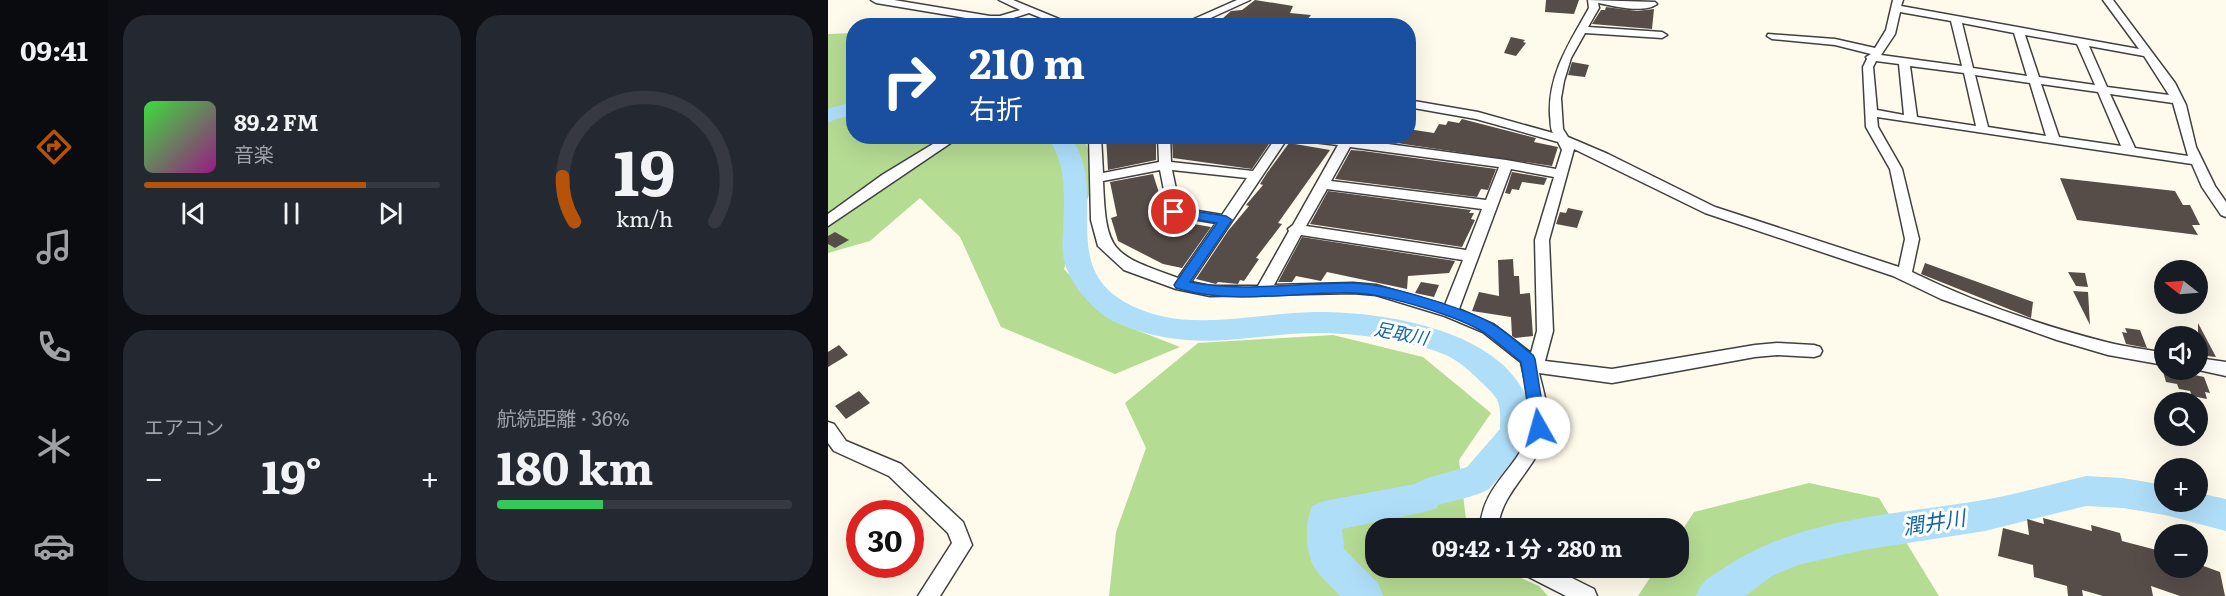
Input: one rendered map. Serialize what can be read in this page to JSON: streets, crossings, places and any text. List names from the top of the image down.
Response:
{
  "water": ["足取川", "潤井川"],
  "north": "left",
  "page": {
    "tabs": "09:41",
    "turn": ["210 m", "右折"],
    "song": ["89.2 FM", "音楽"],
    "map_buttons": ["+", "−"],
    "tile": [
      "エアコン",
      ["航続距離 · 36%", "180 km"]
    ],
    "heat": ["−", "19°", "+"],
    "limit": "30",
    "trip": "09:42 · 1 分 · 280 m",
    "gauge": ["19", "km/h"]
  }
}
